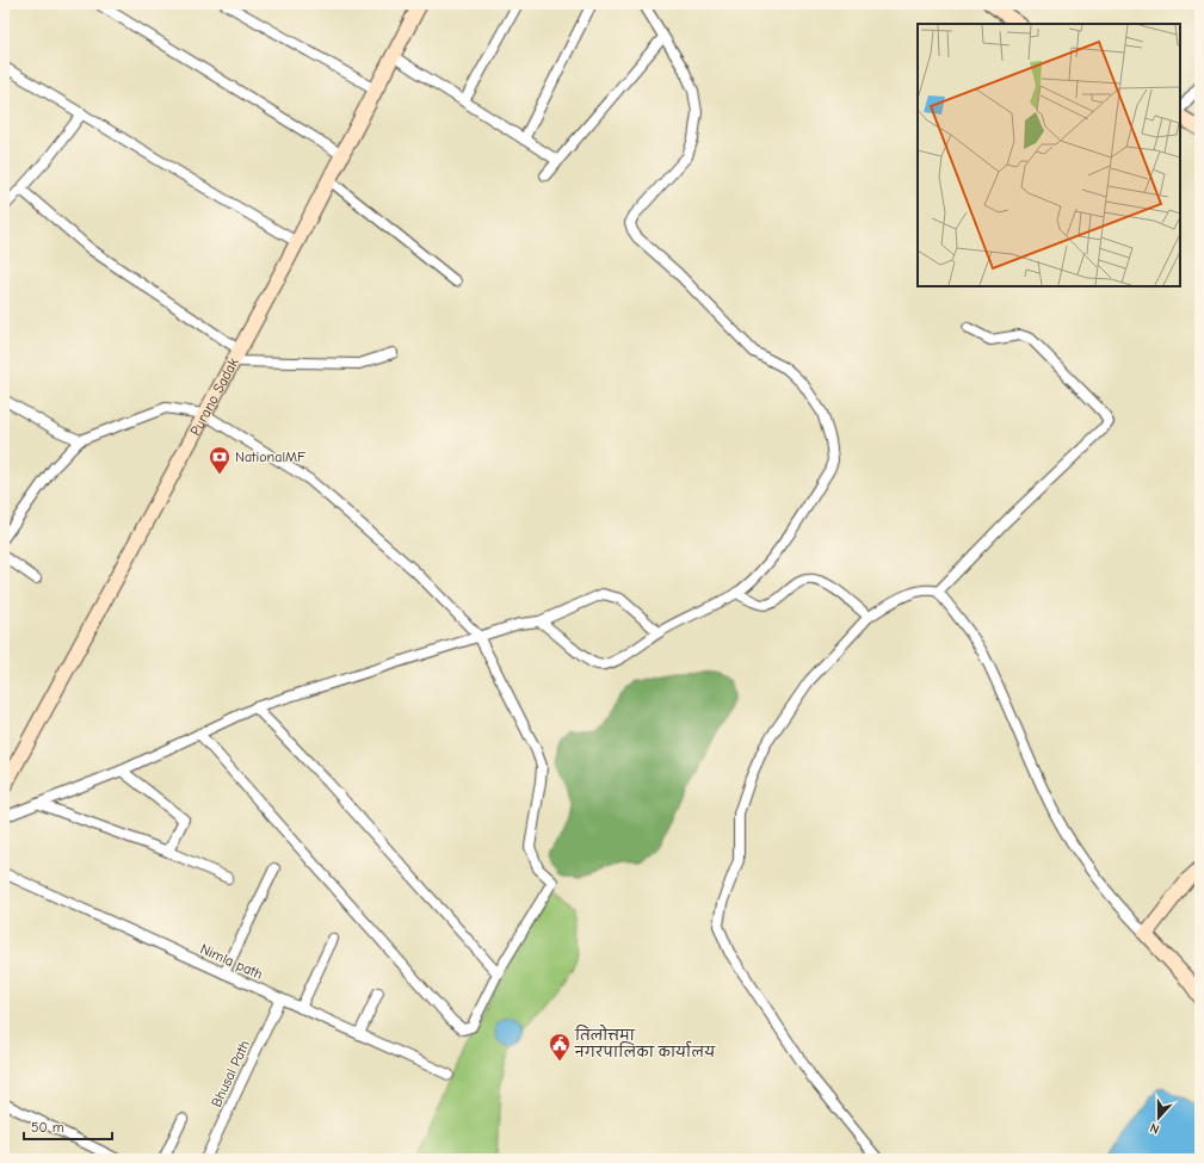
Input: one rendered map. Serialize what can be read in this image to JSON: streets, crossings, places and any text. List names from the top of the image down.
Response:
{
  "streets": {
    "main road": ["Purano Sadak"],
    "street": ["Nimla path", "Bhusal Path"]
  },
  "crossings": [
    ["Nimla path", "Bhusal Path"]
  ],
  "places": {
    "bank": ["NationalMF"],
    "public building": ["तिलोत्तमा नगरपालिका कार्यालय"]
  },
  "scale_bar": "50 m",
  "north": "bottom"
}
